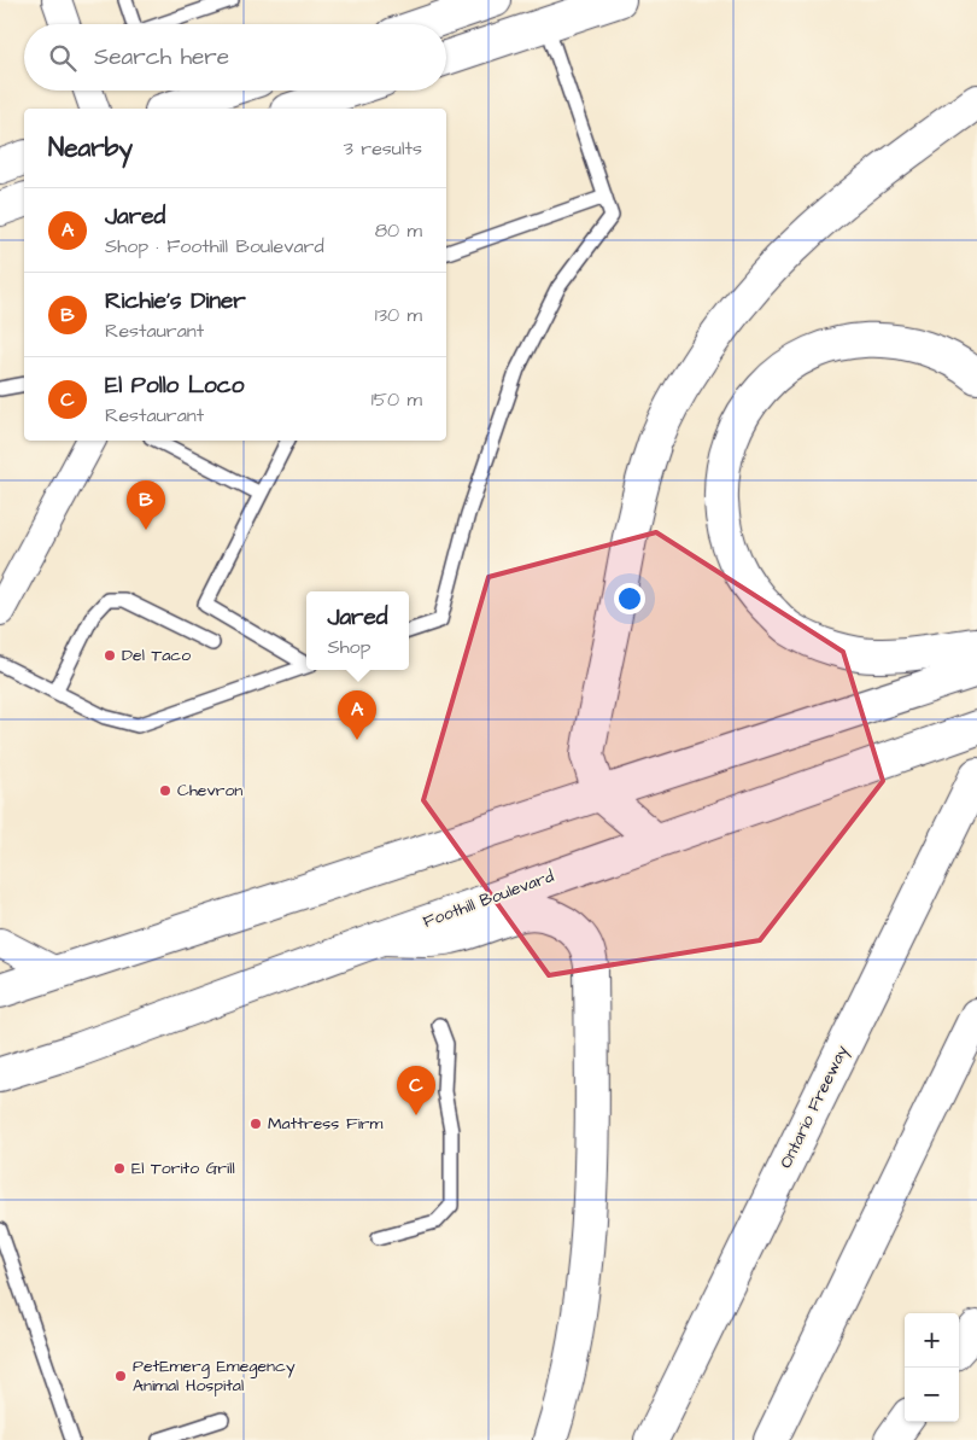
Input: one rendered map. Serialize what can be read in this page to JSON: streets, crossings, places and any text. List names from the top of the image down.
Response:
{
  "streets": {
    "main road": ["Foothill Boulevard", "Ontario Freeway"]
  },
  "places": [
    "Del Taco",
    "Chevron",
    "Mattress Firm",
    "El Torito Grill",
    "PetEmerg Emegency Animal Hospital"
  ],
  "page": {
    "search": "Search here",
    "heading": ["Nearby", "3 results"],
    "list": [
      {
        "mark": "A",
        "name": "Jared",
        "note": "Shop · Foothill Boulevard",
        "value": "80 m"
      },
      {
        "mark": "B",
        "name": "Richie's Diner",
        "note": "Restaurant",
        "value": "130 m"
      },
      {
        "mark": "C",
        "name": "El Pollo Loco",
        "note": "Restaurant",
        "value": "150 m"
      }
    ],
    "pins": ["B", "A", "C"],
    "popup": ["Jared", "Shop"],
    "map_buttons": ["+", "−"]
  }
}
